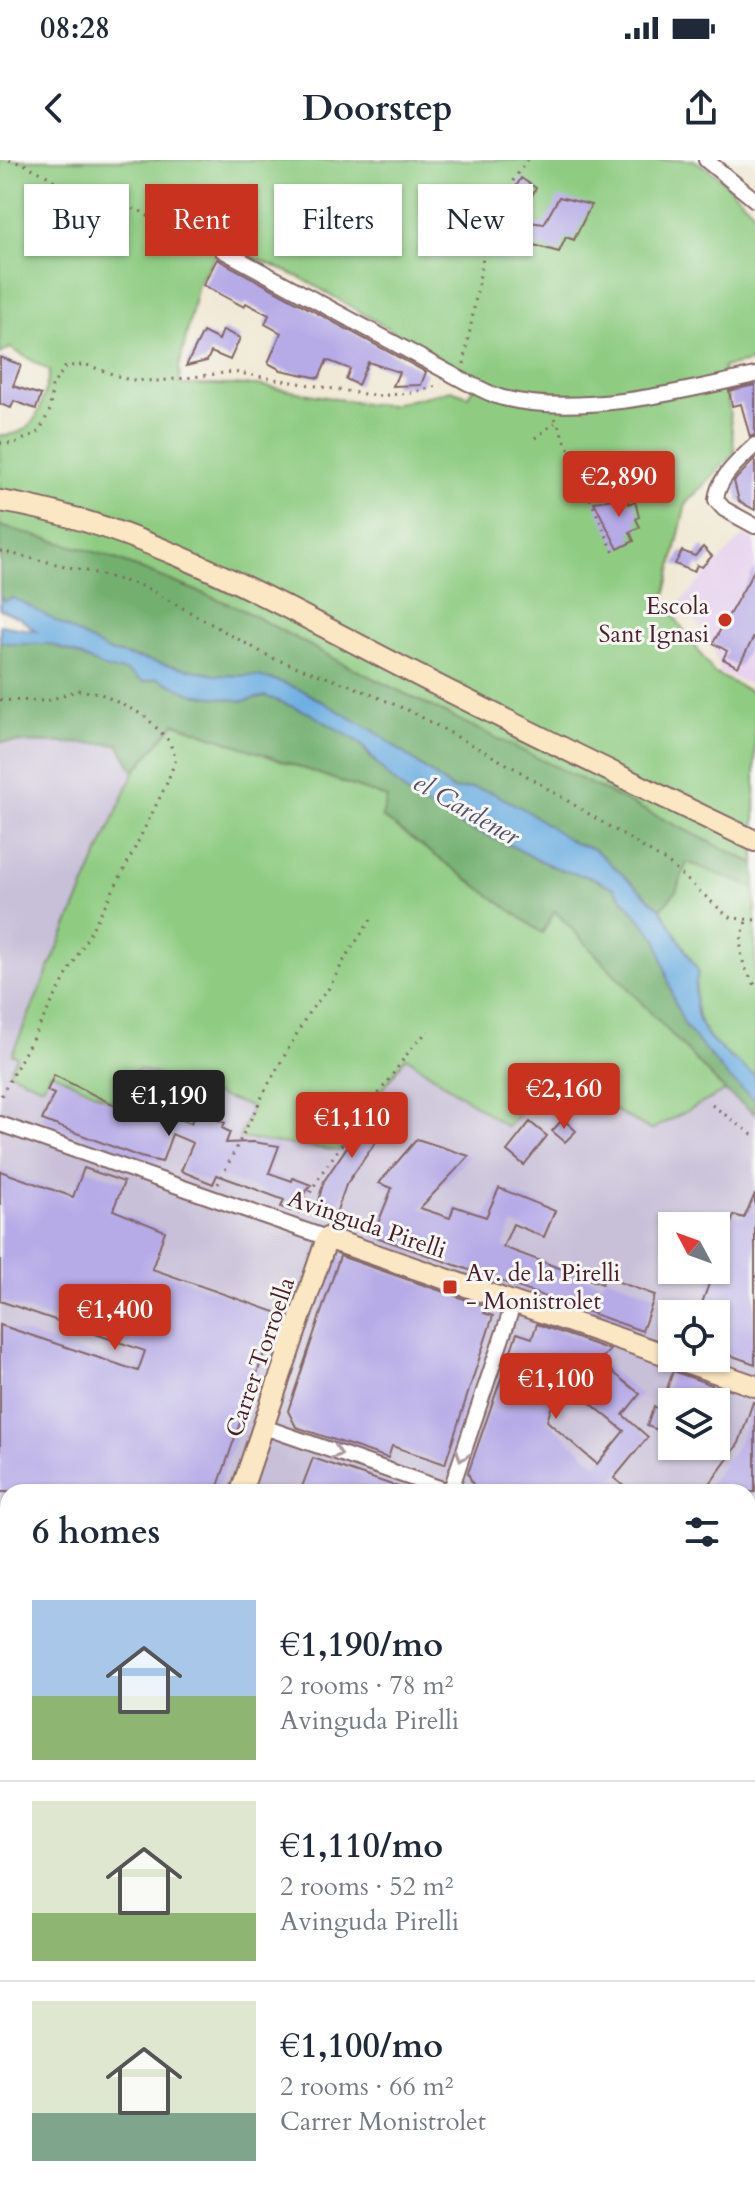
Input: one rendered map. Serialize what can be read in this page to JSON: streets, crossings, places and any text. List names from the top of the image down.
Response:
{
  "streets": {
    "main road": ["Avinguda Pirelli", "Carrer Torroella"]
  },
  "crossings": [
    ["Avinguda Pirelli", "Carrer Torroella"]
  ],
  "water": ["el Cardener"],
  "places": {
    "other": ["Escola Sant Ignasi"],
    "transit": ["Av. de la Pirelli - Monistrolet"]
  },
  "north": "top left",
  "page": {
    "status": "08:28",
    "header": "Doorstep",
    "chip": [
      "Buy",
      "Rent",
      "Filters",
      "New"
    ],
    "price": [
      "€2,890",
      "€2,160",
      "€1,190",
      "€1,110",
      "€1,400",
      "€1,100"
    ],
    "heading": "6 homes",
    "list": [
      {
        "name": "€1,190/mo",
        "note": "2 rooms · 78 m² · Avinguda Pirelli"
      },
      {
        "name": "€1,110/mo",
        "note": "2 rooms · 52 m² · Avinguda Pirelli"
      },
      {
        "name": "€1,100/mo",
        "note": "2 rooms · 66 m² · Carrer Monistrolet"
      }
    ]
  }
}
